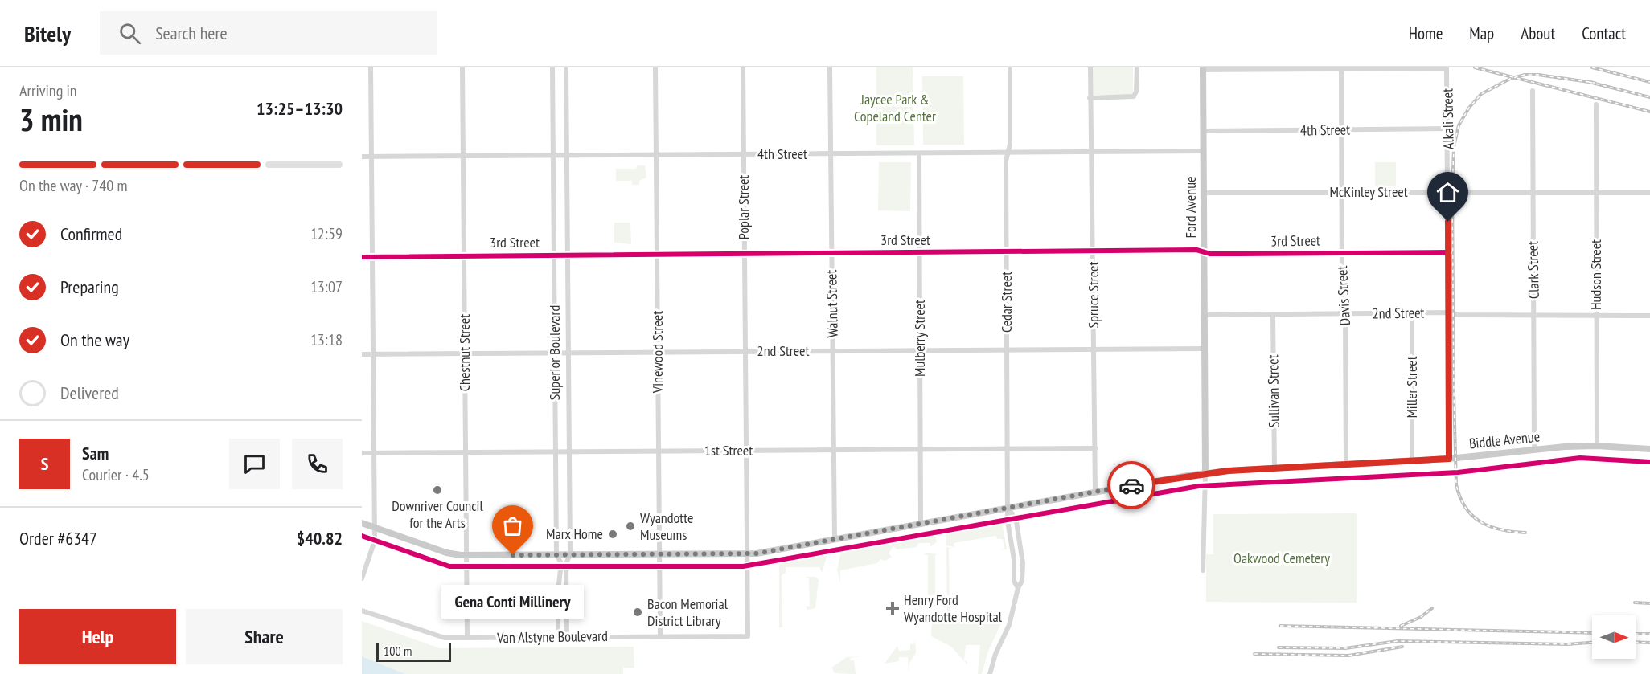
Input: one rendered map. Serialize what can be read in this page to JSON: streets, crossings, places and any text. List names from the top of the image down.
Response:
{
  "streets": {
    "main road": ["Ford Avenue", "Biddle Avenue"],
    "street": [
      "Alkali Street",
      "4th Street",
      "McKinley Street",
      "Poplar Street",
      "3rd Street",
      "Clark Street",
      "Hudson Street",
      "Spruce Street",
      "Davis Street",
      "Cedar Street",
      "Walnut Street",
      "2nd Street",
      "Mulberry Street",
      "Vinewood Street",
      "Chestnut Street",
      "Superior Boulevard",
      "Miller Street",
      "Sullivan Street",
      "1st Street",
      "Van Alstyne Boulevard"
    ]
  },
  "crossings": [
    ["Alkali Street", "4th Street"],
    ["Alkali Street", "McKinley Street"],
    ["Alkali Street", "3rd Street"],
    ["Alkali Street", "Davis Street"],
    ["Alkali Street", "2nd Street"],
    ["Alkali Street", "Biddle Avenue"],
    ["4th Street", "Poplar Street"],
    ["4th Street", "Ford Avenue"],
    ["4th Street", "Spruce Street"],
    ["4th Street", "Davis Street"],
    ["4th Street", "Cedar Street"],
    ["4th Street", "Walnut Street"],
    ["4th Street", "Mulberry Street"],
    ["4th Street", "Vinewood Street"],
    ["4th Street", "Chestnut Street"],
    ["4th Street", "Superior Boulevard"],
    ["McKinley Street", "Ford Avenue"],
    ["McKinley Street", "Clark Street"],
    ["McKinley Street", "Hudson Street"],
    ["McKinley Street", "Davis Street"],
    ["Poplar Street", "3rd Street"],
    ["Poplar Street", "2nd Street"],
    ["Poplar Street", "Biddle Avenue"],
    ["Poplar Street", "1st Street"],
    ["Poplar Street", "Van Alstyne Boulevard"],
    ["Ford Avenue", "3rd Street"],
    ["Ford Avenue", "2nd Street"],
    ["Ford Avenue", "Biddle Avenue"],
    ["3rd Street", "Spruce Street"],
    ["3rd Street", "Davis Street"],
    ["3rd Street", "Cedar Street"],
    ["3rd Street", "Walnut Street"],
    ["3rd Street", "Mulberry Street"],
    ["3rd Street", "Vinewood Street"],
    ["3rd Street", "Chestnut Street"],
    ["3rd Street", "Superior Boulevard"],
    ["Clark Street", "2nd Street"],
    ["Clark Street", "Biddle Avenue"],
    ["Hudson Street", "2nd Street"],
    ["Hudson Street", "Biddle Avenue"],
    ["Spruce Street", "2nd Street"],
    ["Spruce Street", "Biddle Avenue"],
    ["Spruce Street", "1st Street"],
    ["Davis Street", "2nd Street"],
    ["Davis Street", "Biddle Avenue"],
    ["Cedar Street", "2nd Street"],
    ["Cedar Street", "Biddle Avenue"],
    ["Cedar Street", "1st Street"],
    ["Walnut Street", "2nd Street"],
    ["Walnut Street", "Biddle Avenue"],
    ["Walnut Street", "1st Street"],
    ["2nd Street", "Mulberry Street"],
    ["2nd Street", "Vinewood Street"],
    ["2nd Street", "Chestnut Street"],
    ["2nd Street", "Superior Boulevard"],
    ["2nd Street", "Miller Street"],
    ["2nd Street", "Sullivan Street"],
    ["Mulberry Street", "Biddle Avenue"],
    ["Mulberry Street", "1st Street"],
    ["Vinewood Street", "Biddle Avenue"],
    ["Vinewood Street", "1st Street"],
    ["Vinewood Street", "Van Alstyne Boulevard"],
    ["Chestnut Street", "Biddle Avenue"],
    ["Chestnut Street", "1st Street"],
    ["Chestnut Street", "Van Alstyne Boulevard"],
    ["Superior Boulevard", "Biddle Avenue"],
    ["Superior Boulevard", "1st Street"],
    ["Superior Boulevard", "Van Alstyne Boulevard"],
    ["Miller Street", "Biddle Avenue"],
    ["Sullivan Street", "Biddle Avenue"]
  ],
  "parks": ["Jaycee Park & Copeland Center", "Oakwood Cemetery"],
  "places": {
    "other": [
      "Downriver Council for the Arts",
      "Wyandotte Museums",
      "Marx Home",
      "Gena Conti Millinery",
      "Bacon Memorial District Library"
    ],
    "health": ["Henry Ford Wyandotte Hospital"]
  },
  "scale_bar": "100 m",
  "north": "right",
  "page": {
    "header": "Bitely",
    "search": "Search here",
    "nav": [
      "Home",
      "Map",
      "About",
      "Contact"
    ],
    "heading": ["3 min", "Arriving in", "13:25–13:30"],
    "panel": [
      "Sam",
      "Courier · 4.5",
      "Order #6347",
      "$40.82"
    ],
    "bar": "On the way · 740 m",
    "list": [
      ["Confirmed", "12:59"],
      ["Preparing", "13:07"],
      ["On the way", "13:18"],
      "Delivered"
    ],
    "round": "S",
    "bubble": "Gena Conti Millinery",
    "buttons": ["Help", "Share"],
    "scale": "100 m"
  }
}
